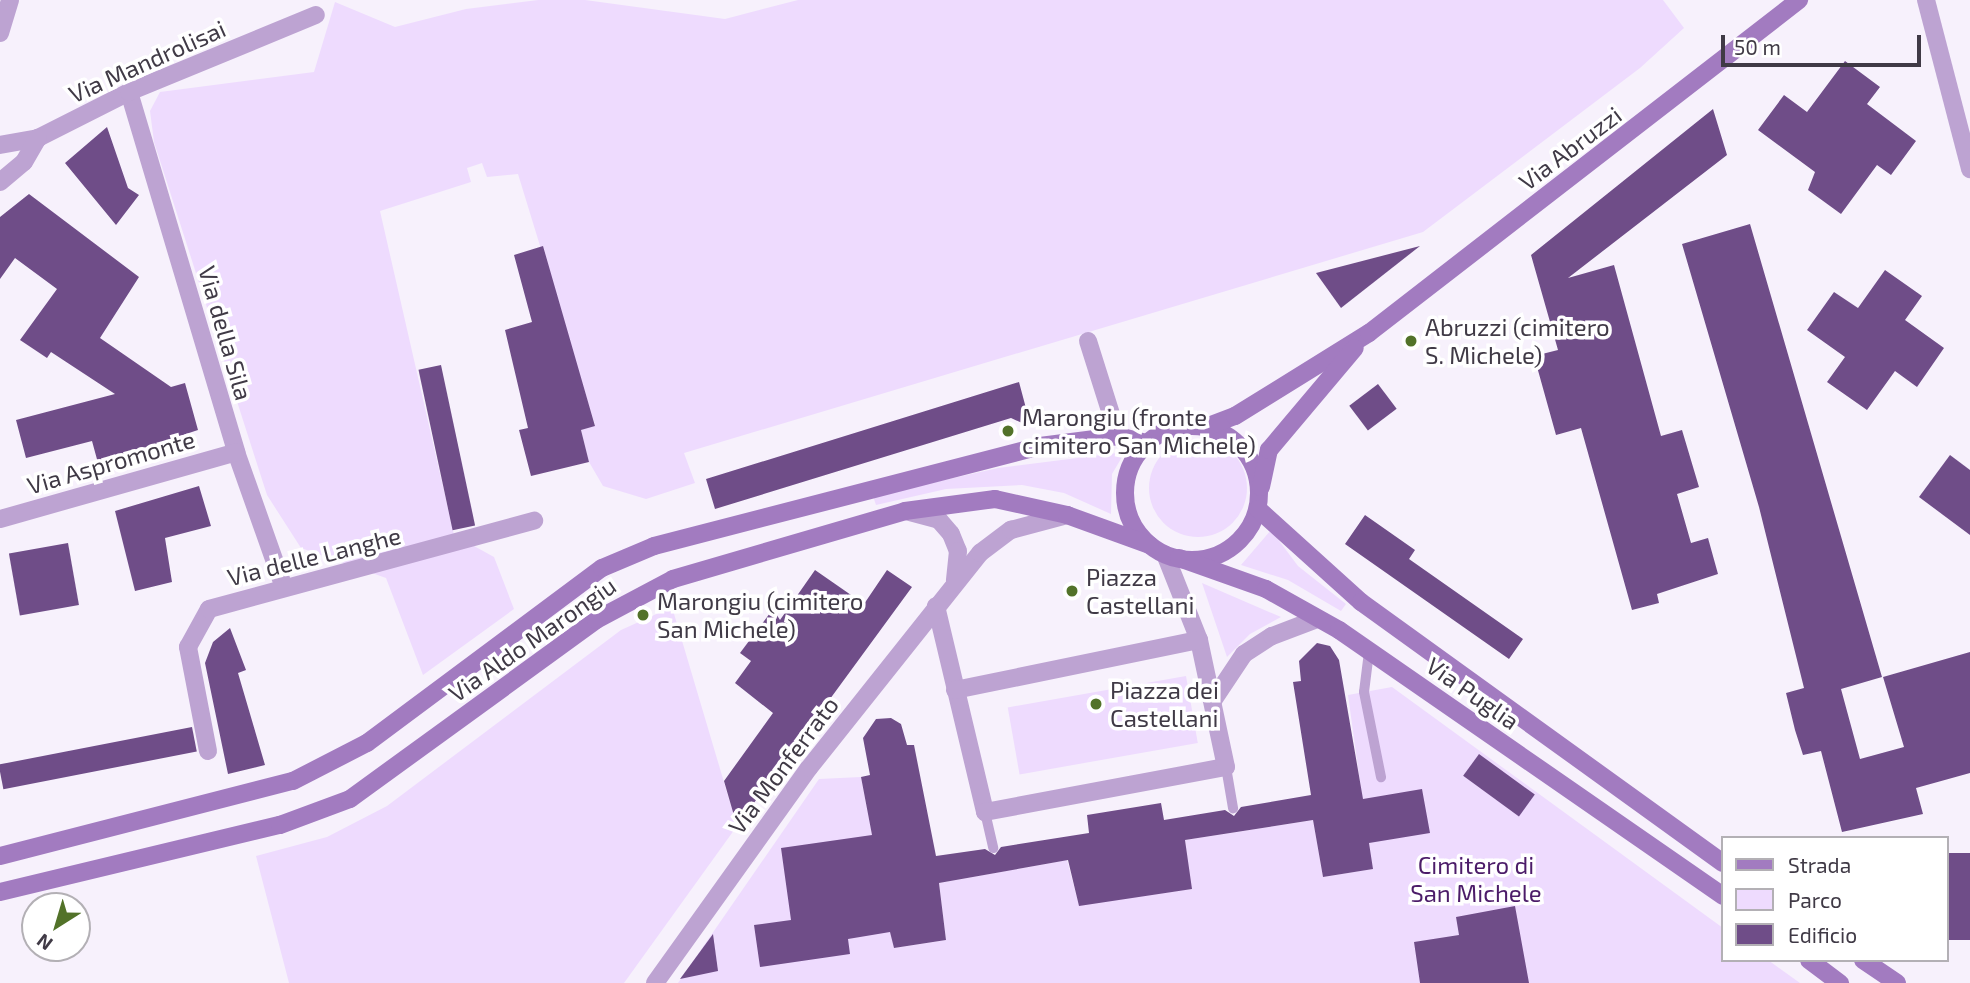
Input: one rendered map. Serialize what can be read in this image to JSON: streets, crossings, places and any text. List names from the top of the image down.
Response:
{
  "streets": {
    "street": [
      "Via Mandrolisai",
      "Via Abruzzi",
      "Via della Sila",
      "Via Aspromonte",
      "Via delle Langhe",
      "Via Aldo Marongiu",
      "Via Puglia",
      "Via Monferrato"
    ]
  },
  "crossings": [
    ["Via Mandrolisai", "Via della Sila"],
    ["Via Abruzzi", "Via Aldo Marongiu"],
    ["Via Abruzzi", "Via Puglia"],
    ["Via della Sila", "Via Aspromonte"],
    ["Via della Sila", "Via delle Langhe"],
    ["Via Aldo Marongiu", "Via Puglia"],
    ["Via Aldo Marongiu", "Via Monferrato"]
  ],
  "parks": ["Cimitero di San Michele"],
  "places": [
    "Abruzzi (cimitero S. Michele)",
    "Marongiu (fronte cimitero San Michele)",
    "Piazza Castellani",
    "Marongiu (cimitero San Michele)",
    "Piazza dei Castellani"
  ],
  "legend": ["Strada", "Parco", "Edificio"],
  "scale_bar": "50 m",
  "north": "bottom left"
}
